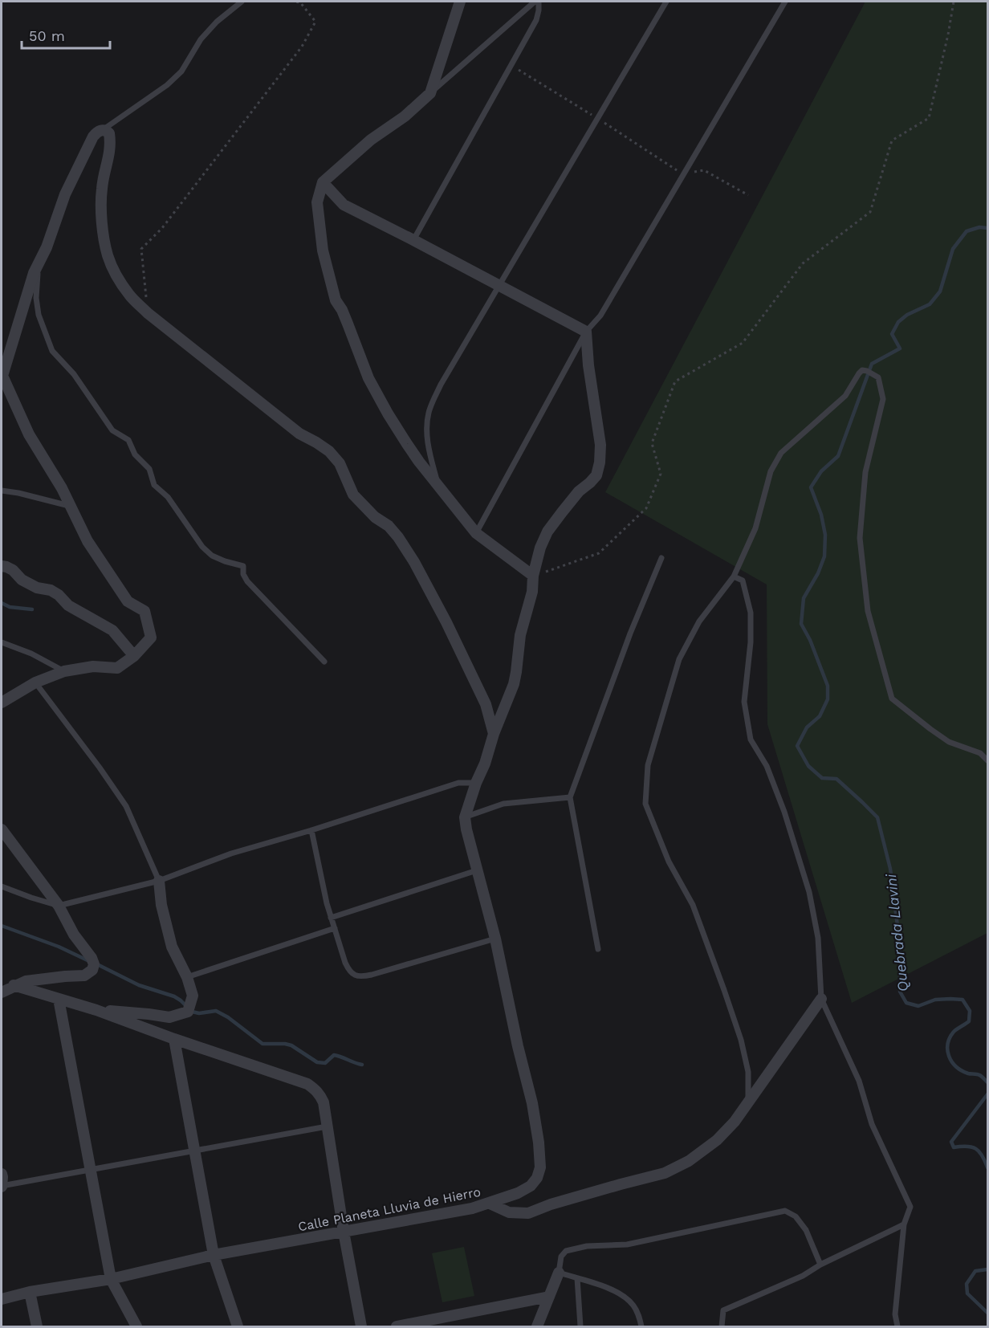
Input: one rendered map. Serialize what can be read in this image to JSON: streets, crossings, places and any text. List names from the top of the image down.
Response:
{
  "streets": {
    "street": ["Calle Planeta Lluvia de Hierro"]
  },
  "water": ["Quebrada Llavini"],
  "scale_bar": "50 m"
}
